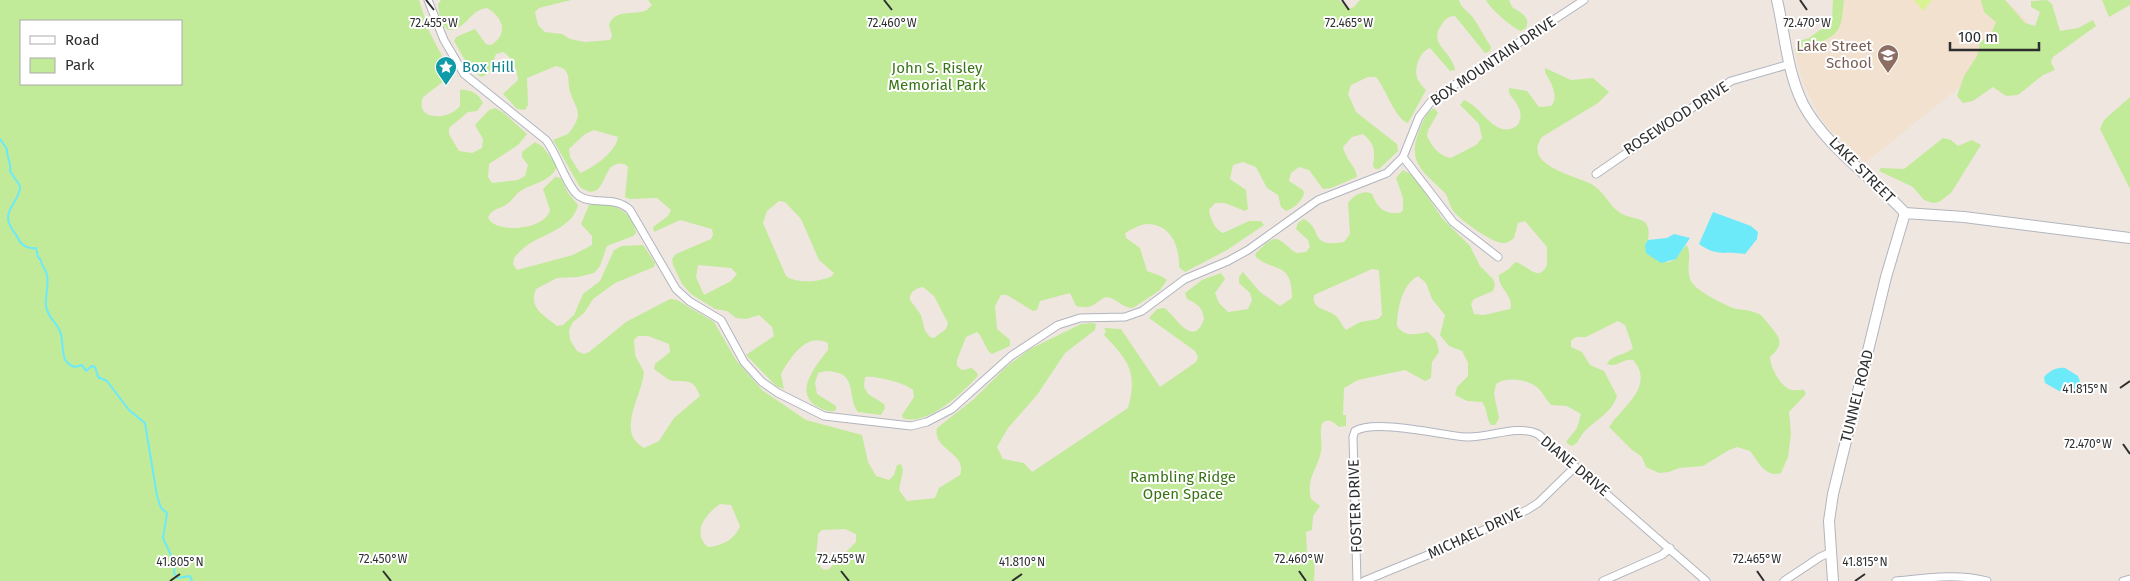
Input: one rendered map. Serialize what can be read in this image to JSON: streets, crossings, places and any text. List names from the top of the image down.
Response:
{
  "streets": {
    "main road": ["LAKE STREET", "TUNNEL ROAD"],
    "street": [
      "BOX MOUNTAIN DRIVE",
      "ROSEWOOD DRIVE",
      "DIANE DRIVE",
      "FOSTER DRIVE",
      "MICHAEL DRIVE"
    ]
  },
  "crossings": [
    ["ROSEWOOD DRIVE", "LAKE STREET"],
    ["LAKE STREET", "TUNNEL ROAD"],
    ["DIANE DRIVE", "FOSTER DRIVE"],
    ["DIANE DRIVE", "MICHAEL DRIVE"]
  ],
  "parks": ["John S. Risley Memorial Park", "Rambling Ridge Open Space"],
  "places": {
    "school or university": ["Lake Street School"],
    "place": ["Box Hill"]
  },
  "legend": ["Road", "Park"],
  "scale_bar": "100 m",
  "coordinates": [
    "72.455°W",
    "72.460°W",
    "72.465°W",
    "72.470°W",
    "41.815°N",
    "72.450°W",
    "41.805°N",
    "41.810°N"
  ]
}
